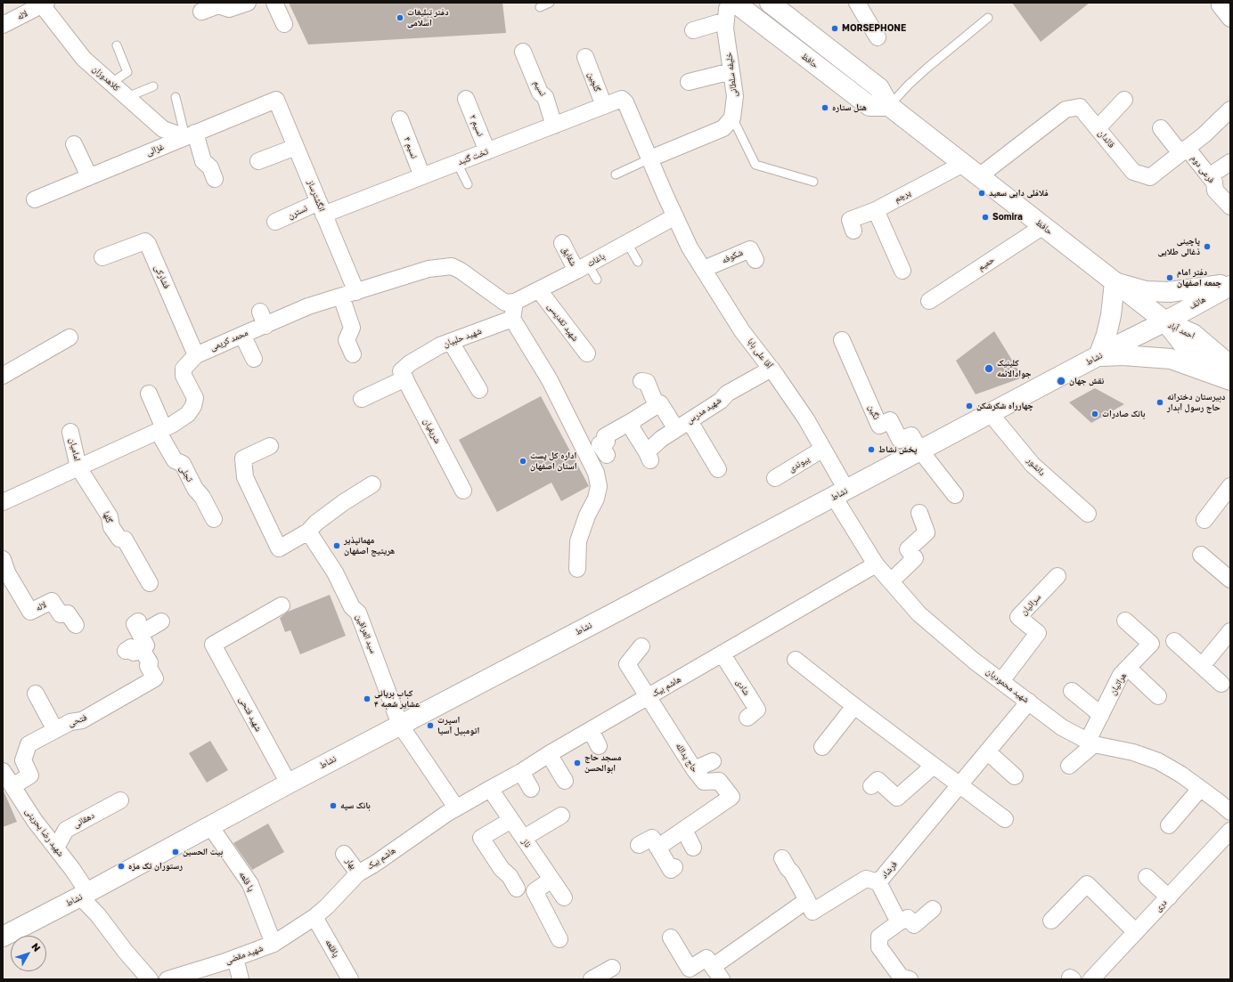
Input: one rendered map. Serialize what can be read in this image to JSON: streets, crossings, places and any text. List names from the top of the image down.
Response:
{
  "streets": {
    "main road": [
      "حافظ",
      "هاتف",
      "احمد آباد",
      "نشاط"
    ],
    "street": [
      "لاله",
      "خلیفه سلطانی",
      "کلاهدوزان",
      "گلچین",
      "نسیم",
      "نسیم ۲",
      "قائدان",
      "نسیم ۴",
      "غزالی",
      "تخت گنبد",
      "فرعی دوم",
      "انگشترساز",
      "پرچم",
      "نسترن",
      "شقایق",
      "شکوفه",
      "باغات",
      "حمیم",
      "فشارکی",
      "شهید تقدیسی",
      "شهید حلبیان",
      "محمد کریمی",
      "آقا علی بابا",
      "شهید مدرس",
      "نگین",
      "شریفیان",
      "امامیان",
      "پیوندی",
      "دانشور",
      "تجلی",
      "گلها",
      "سرائیان",
      "سید العراقین",
      "هراتیان",
      "شهید محمودیان",
      "هاشم بیک",
      "شادی",
      "شهید فتحی",
      "فتحی",
      "حاج یدالله",
      "دهقانی",
      "شهید رضا بحرینی",
      "ناز",
      "بهار",
      "فرشاد",
      "پا قلعه",
      "دری",
      "پاقلعه",
      "شهید مقضی"
    ]
  },
  "crossings": [
    ["لاله", "کلاهدوزان"],
    ["حافظ", "قائدان"],
    ["حافظ", "پرچم"],
    ["حافظ", "حمیم"],
    ["حافظ", "هاتف"],
    ["حافظ", "احمد آباد"],
    ["حافظ", "نشاط"],
    ["کلاهدوزان", "غزالی"],
    ["گلچین", "تخت گنبد"],
    ["نسیم", "تخت گنبد"],
    ["نسیم ۲", "تخت گنبد"],
    ["قائدان", "فرعی دوم"],
    ["نسیم ۴", "تخت گنبد"],
    ["غزالی", "انگشترساز"],
    ["تخت گنبد", "انگشترساز"],
    ["تخت گنبد", "نسترن"],
    ["انگشترساز", "نسترن"],
    ["انگشترساز", "محمد کریمی"],
    ["شقایق", "باغات"],
    ["شکوفه", "آقا علی بابا"],
    ["باغات", "شهید تقدیسی"],
    ["باغات", "محمد کریمی"],
    ["باغات", "آقا علی بابا"],
    ["فشارکی", "محمد کریمی"],
    ["هاتف", "احمد آباد"],
    ["هاتف", "نشاط"],
    ["احمد آباد", "نشاط"],
    ["شهید حلبیان", "شریفیان"],
    ["محمد کریمی", "امامیان"],
    ["محمد کریمی", "تجلی"],
    ["محمد کریمی", "گلها"],
    ["آقا علی بابا", "نشاط"],
    ["آقا علی بابا", "شهید مدرس"],
    ["آقا علی بابا", "پیوندی"],
    ["آقا علی بابا", "شهید محمودیان"],
    ["نشاط", "نگین"],
    ["نشاط", "دانشور"],
    ["نشاط", "سید العراقین"],
    ["نشاط", "شهید محمودیان"],
    ["نشاط", "شهید فتحی"],
    ["نشاط", "شهید رضا بحرینی"],
    ["نشاط", "پا قلعه"],
    ["امامیان", "گلها"],
    ["سرائیان", "شهید محمودیان"],
    ["هراتیان", "شهید محمودیان"],
    ["شهید محمودیان", "هاشم بیک"],
    ["شهید محمودیان", "فرشاد"],
    ["هاشم بیک", "شادی"],
    ["هاشم بیک", "حاج یدالله"],
    ["هاشم بیک", "ناز"],
    ["هاشم بیک", "بهار"],
    ["هاشم بیک", "پاقلعه"],
    ["هاشم بیک", "شهید مقضی"],
    ["فتحی", "شهید رضا بحرینی"],
    ["دهقانی", "شهید رضا بحرینی"],
    ["پا قلعه", "شهید مقضی"],
    ["پاقلعه", "شهید مقضی"]
  ],
  "places": [
    "دفتر تبلیغات اسلامی",
    "MORSEPHONE",
    "هتل ستاره",
    "فلافلی دایی سعید",
    "Somira",
    "پاچینی ذغالی طلایی",
    "دفتر امام جمعه اصفهان",
    "کلینیک جوادالائمه",
    "نقش جهان",
    "دبیرستان دخترانه حاج رسول آبدار",
    "چهارراه شکرشکن",
    "بانک صادرات",
    "پخش نشاط",
    "اداره کل پست استان اصفهان",
    "مهمانپذیر هریتیج اصفهان",
    "کباب بریانی عشایر شعبه ۴",
    "اسپرت اتومبیل آسیا",
    "مسجد حاج ابوالحسن",
    "بانک سپه",
    "بیت الحسین",
    "رستوران تک مزه"
  ],
  "north": "top right"
}
